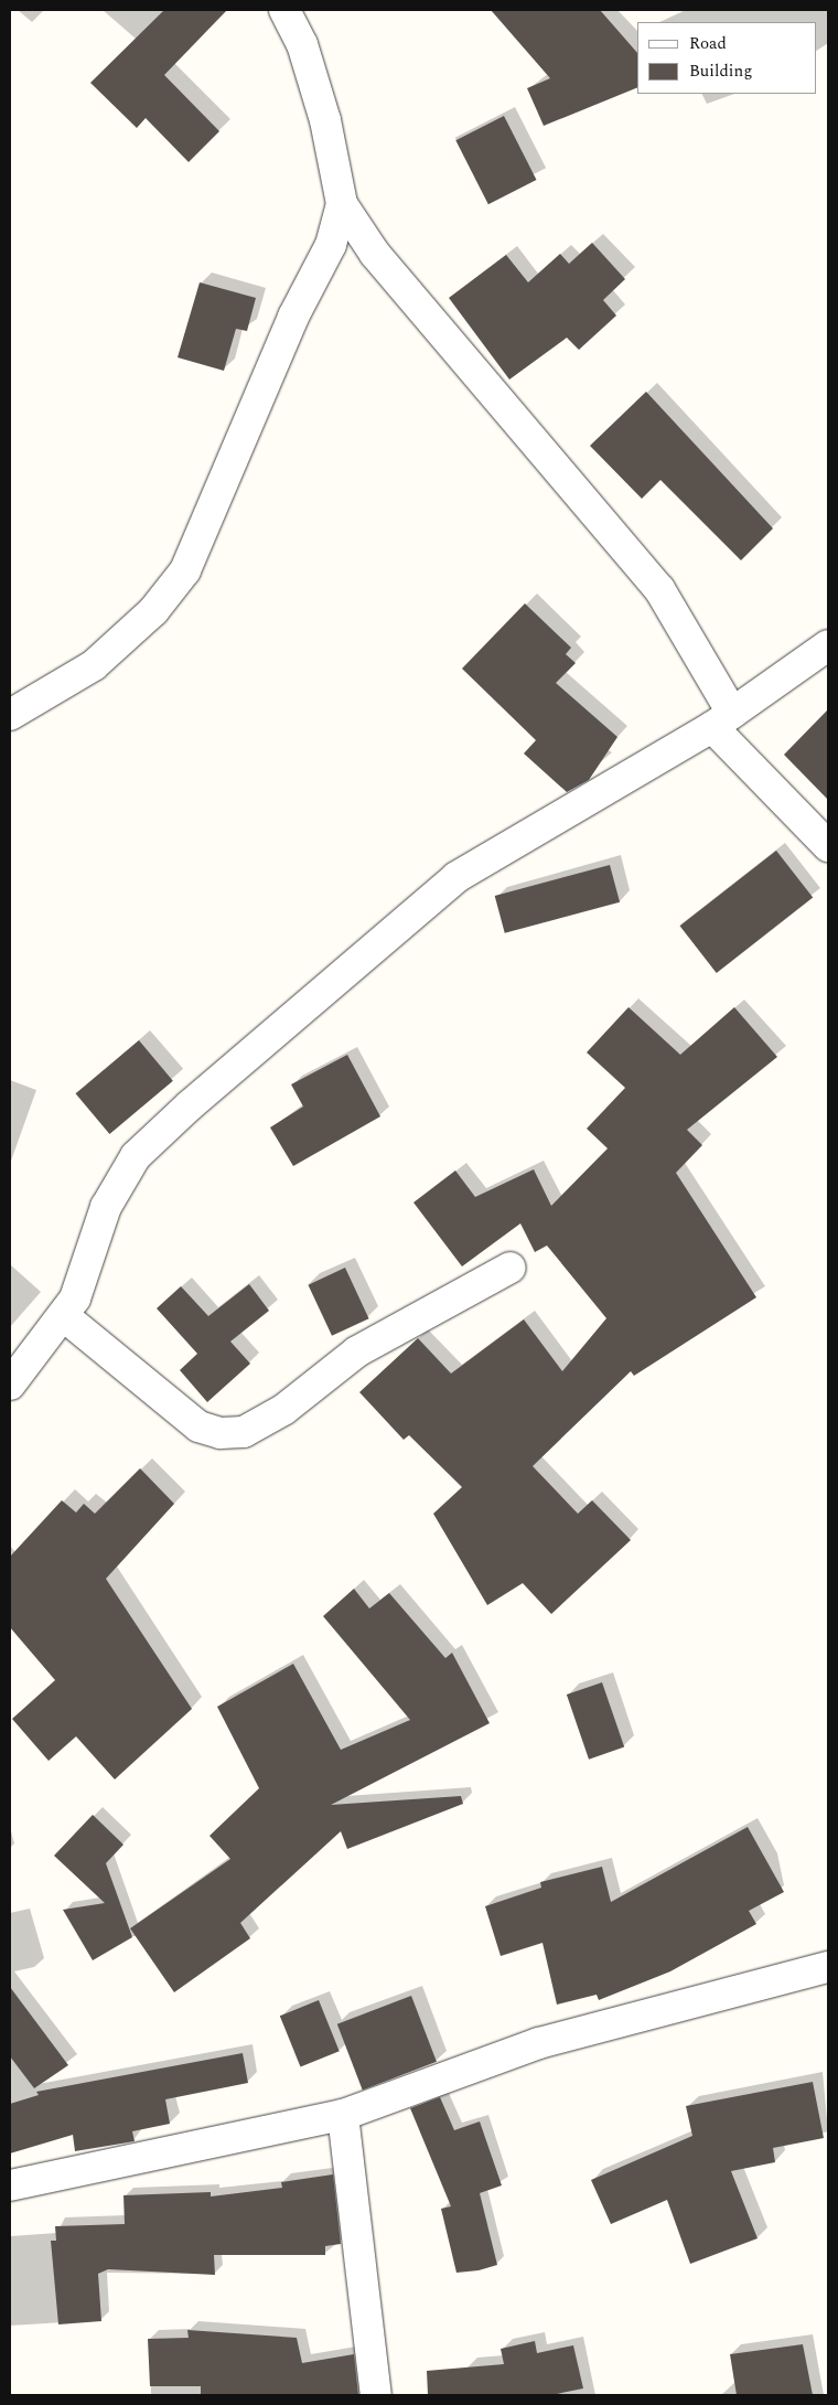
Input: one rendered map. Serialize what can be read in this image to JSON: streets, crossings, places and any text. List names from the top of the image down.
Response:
{
  "legend": ["Road", "Building"]
}
